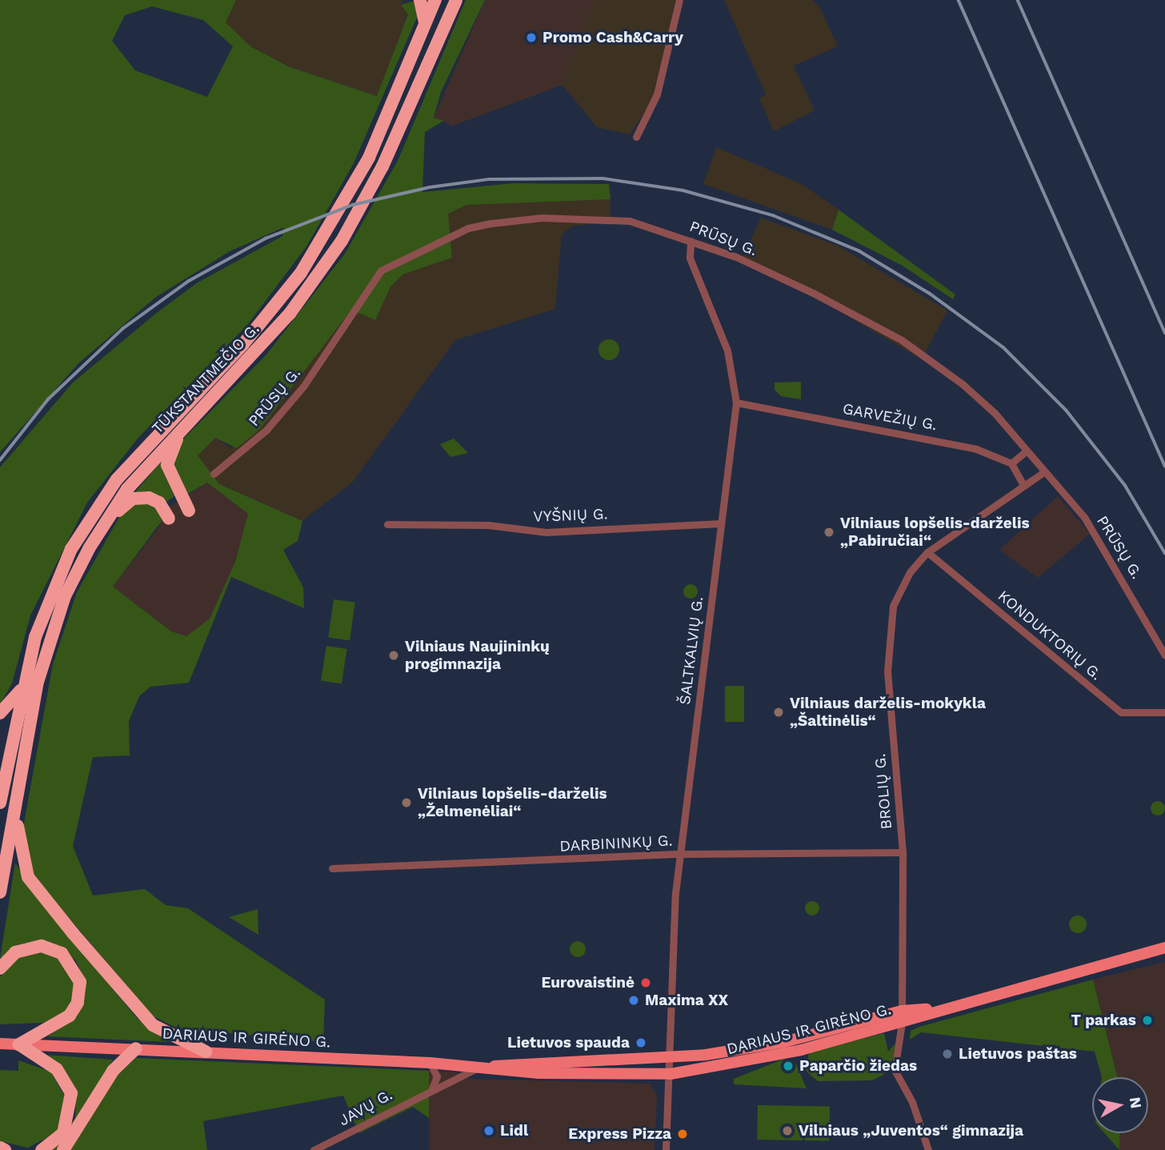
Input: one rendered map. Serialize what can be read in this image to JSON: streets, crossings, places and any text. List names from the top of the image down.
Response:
{
  "streets": {
    "highway": ["TŪKSTANTMEČIO G."],
    "main road": ["DARIAUS IR GIRĖNO G."],
    "street": [
      "PRŪSŲ G.",
      "GARVEŽIŲ G.",
      "VYŠNIŲ G.",
      "KONDUKTORIŲ G.",
      "ŠALTKALVIŲ G.",
      "BROLIŲ G.",
      "DARBININKŲ G.",
      "JAVŲ G."
    ]
  },
  "crossings": [
    ["PRŪSŲ G.", "ŠALTKALVIŲ G."],
    ["PRŪSŲ G.", "BROLIŲ G."],
    ["GARVEŽIŲ G.", "ŠALTKALVIŲ G."],
    ["VYŠNIŲ G.", "ŠALTKALVIŲ G."],
    ["KONDUKTORIŲ G.", "BROLIŲ G."],
    ["ŠALTKALVIŲ G.", "DARBININKŲ G."],
    ["ŠALTKALVIŲ G.", "DARIAUS IR GIRĖNO G."],
    ["BROLIŲ G.", "DARBININKŲ G."],
    ["BROLIŲ G.", "DARIAUS IR GIRĖNO G."],
    ["DARIAUS IR GIRĖNO G.", "JAVŲ G."]
  ],
  "places": [
    "Promo Cash&Carry",
    "Vilniaus lopšelis-darželis „Pabiručiai“",
    "Vilniaus Naujininkų progimnazija",
    "Vilniaus darželis-mokykla „Šaltinėlis“",
    "Vilniaus lopšelis-darželis „Želmenėliai“",
    "Eurovaistinė",
    "Maxima XX",
    "T parkas",
    "Lietuvos spauda",
    "Lietuvos paštas",
    "Paparčio žiedas",
    "Lidl",
    "Vilniaus „Juventos“ gimnazija",
    "Express Pizza"
  ],
  "north": "right"
}
